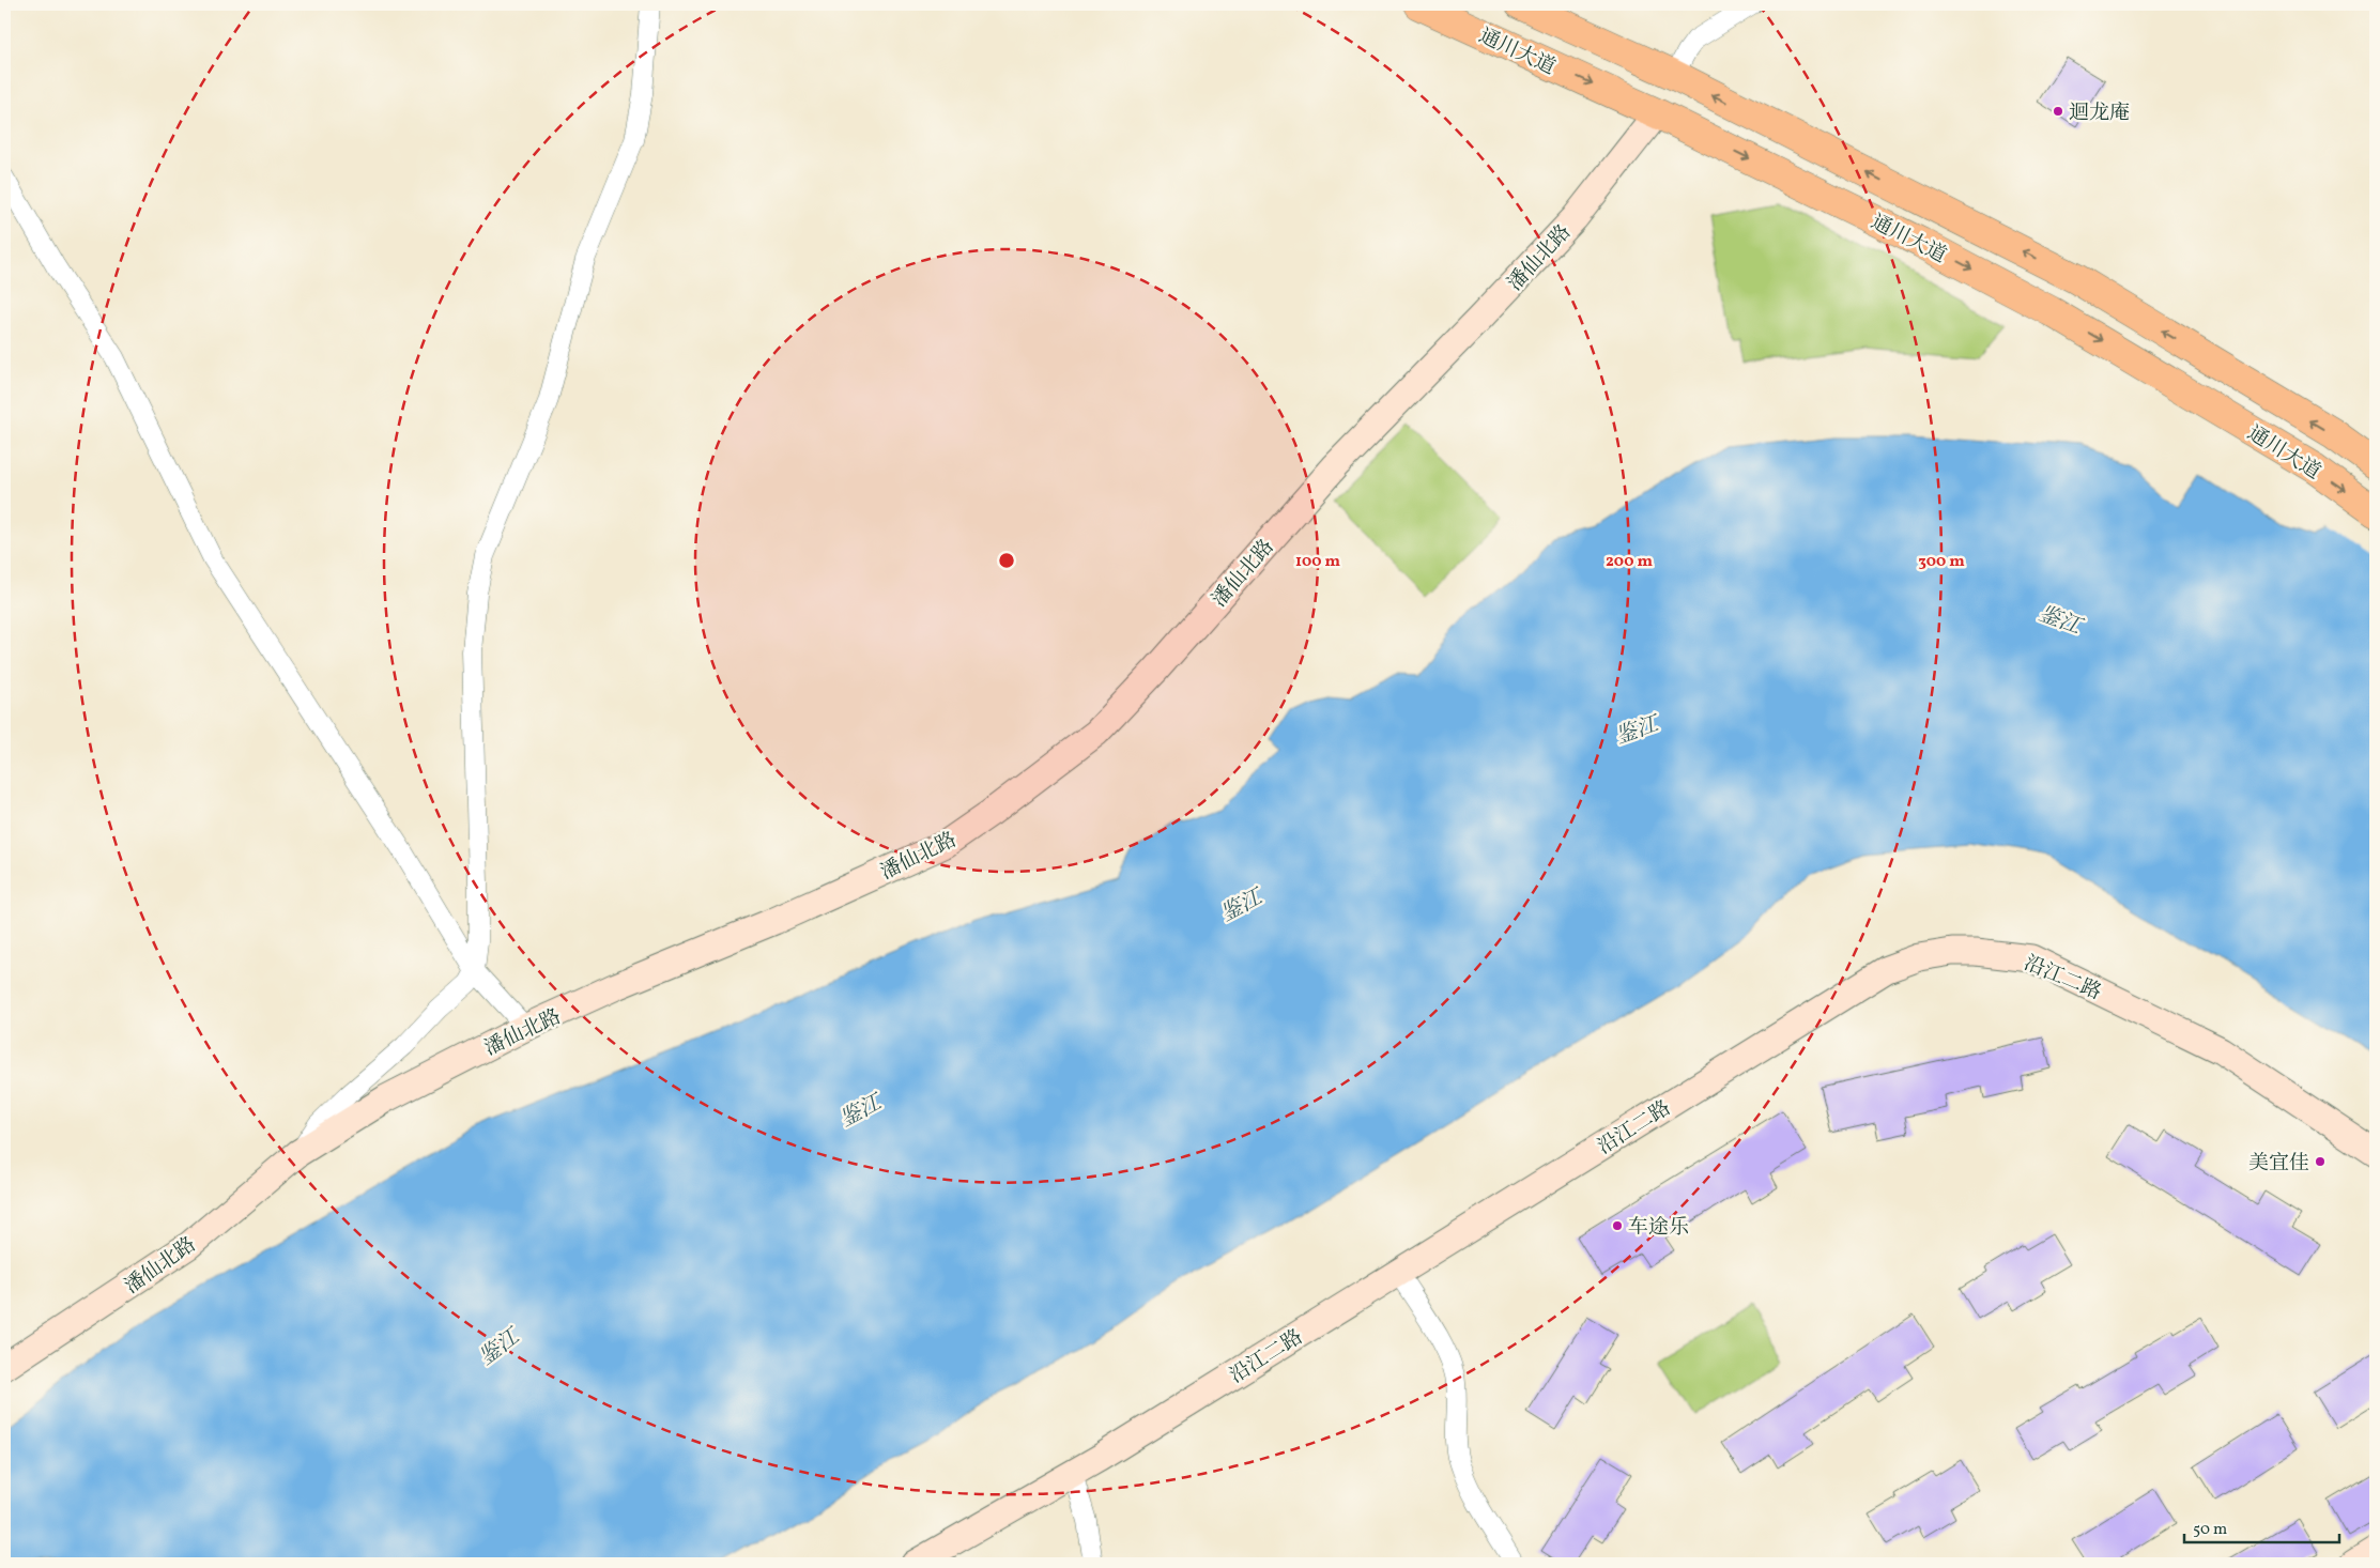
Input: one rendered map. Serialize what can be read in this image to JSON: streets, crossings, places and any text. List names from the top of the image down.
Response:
{
  "streets": {
    "main road": ["通川大道"],
    "street": ["潘仙北路", "沿江二路"]
  },
  "crossings": [
    ["通川大道", "潘仙北路"]
  ],
  "water": ["鉴江"],
  "places": ["迴龙庵", "美宜佳", "车途乐"],
  "scale_bar": "50 m",
  "rings": ["100 m", "200 m", "300 m"]
}
